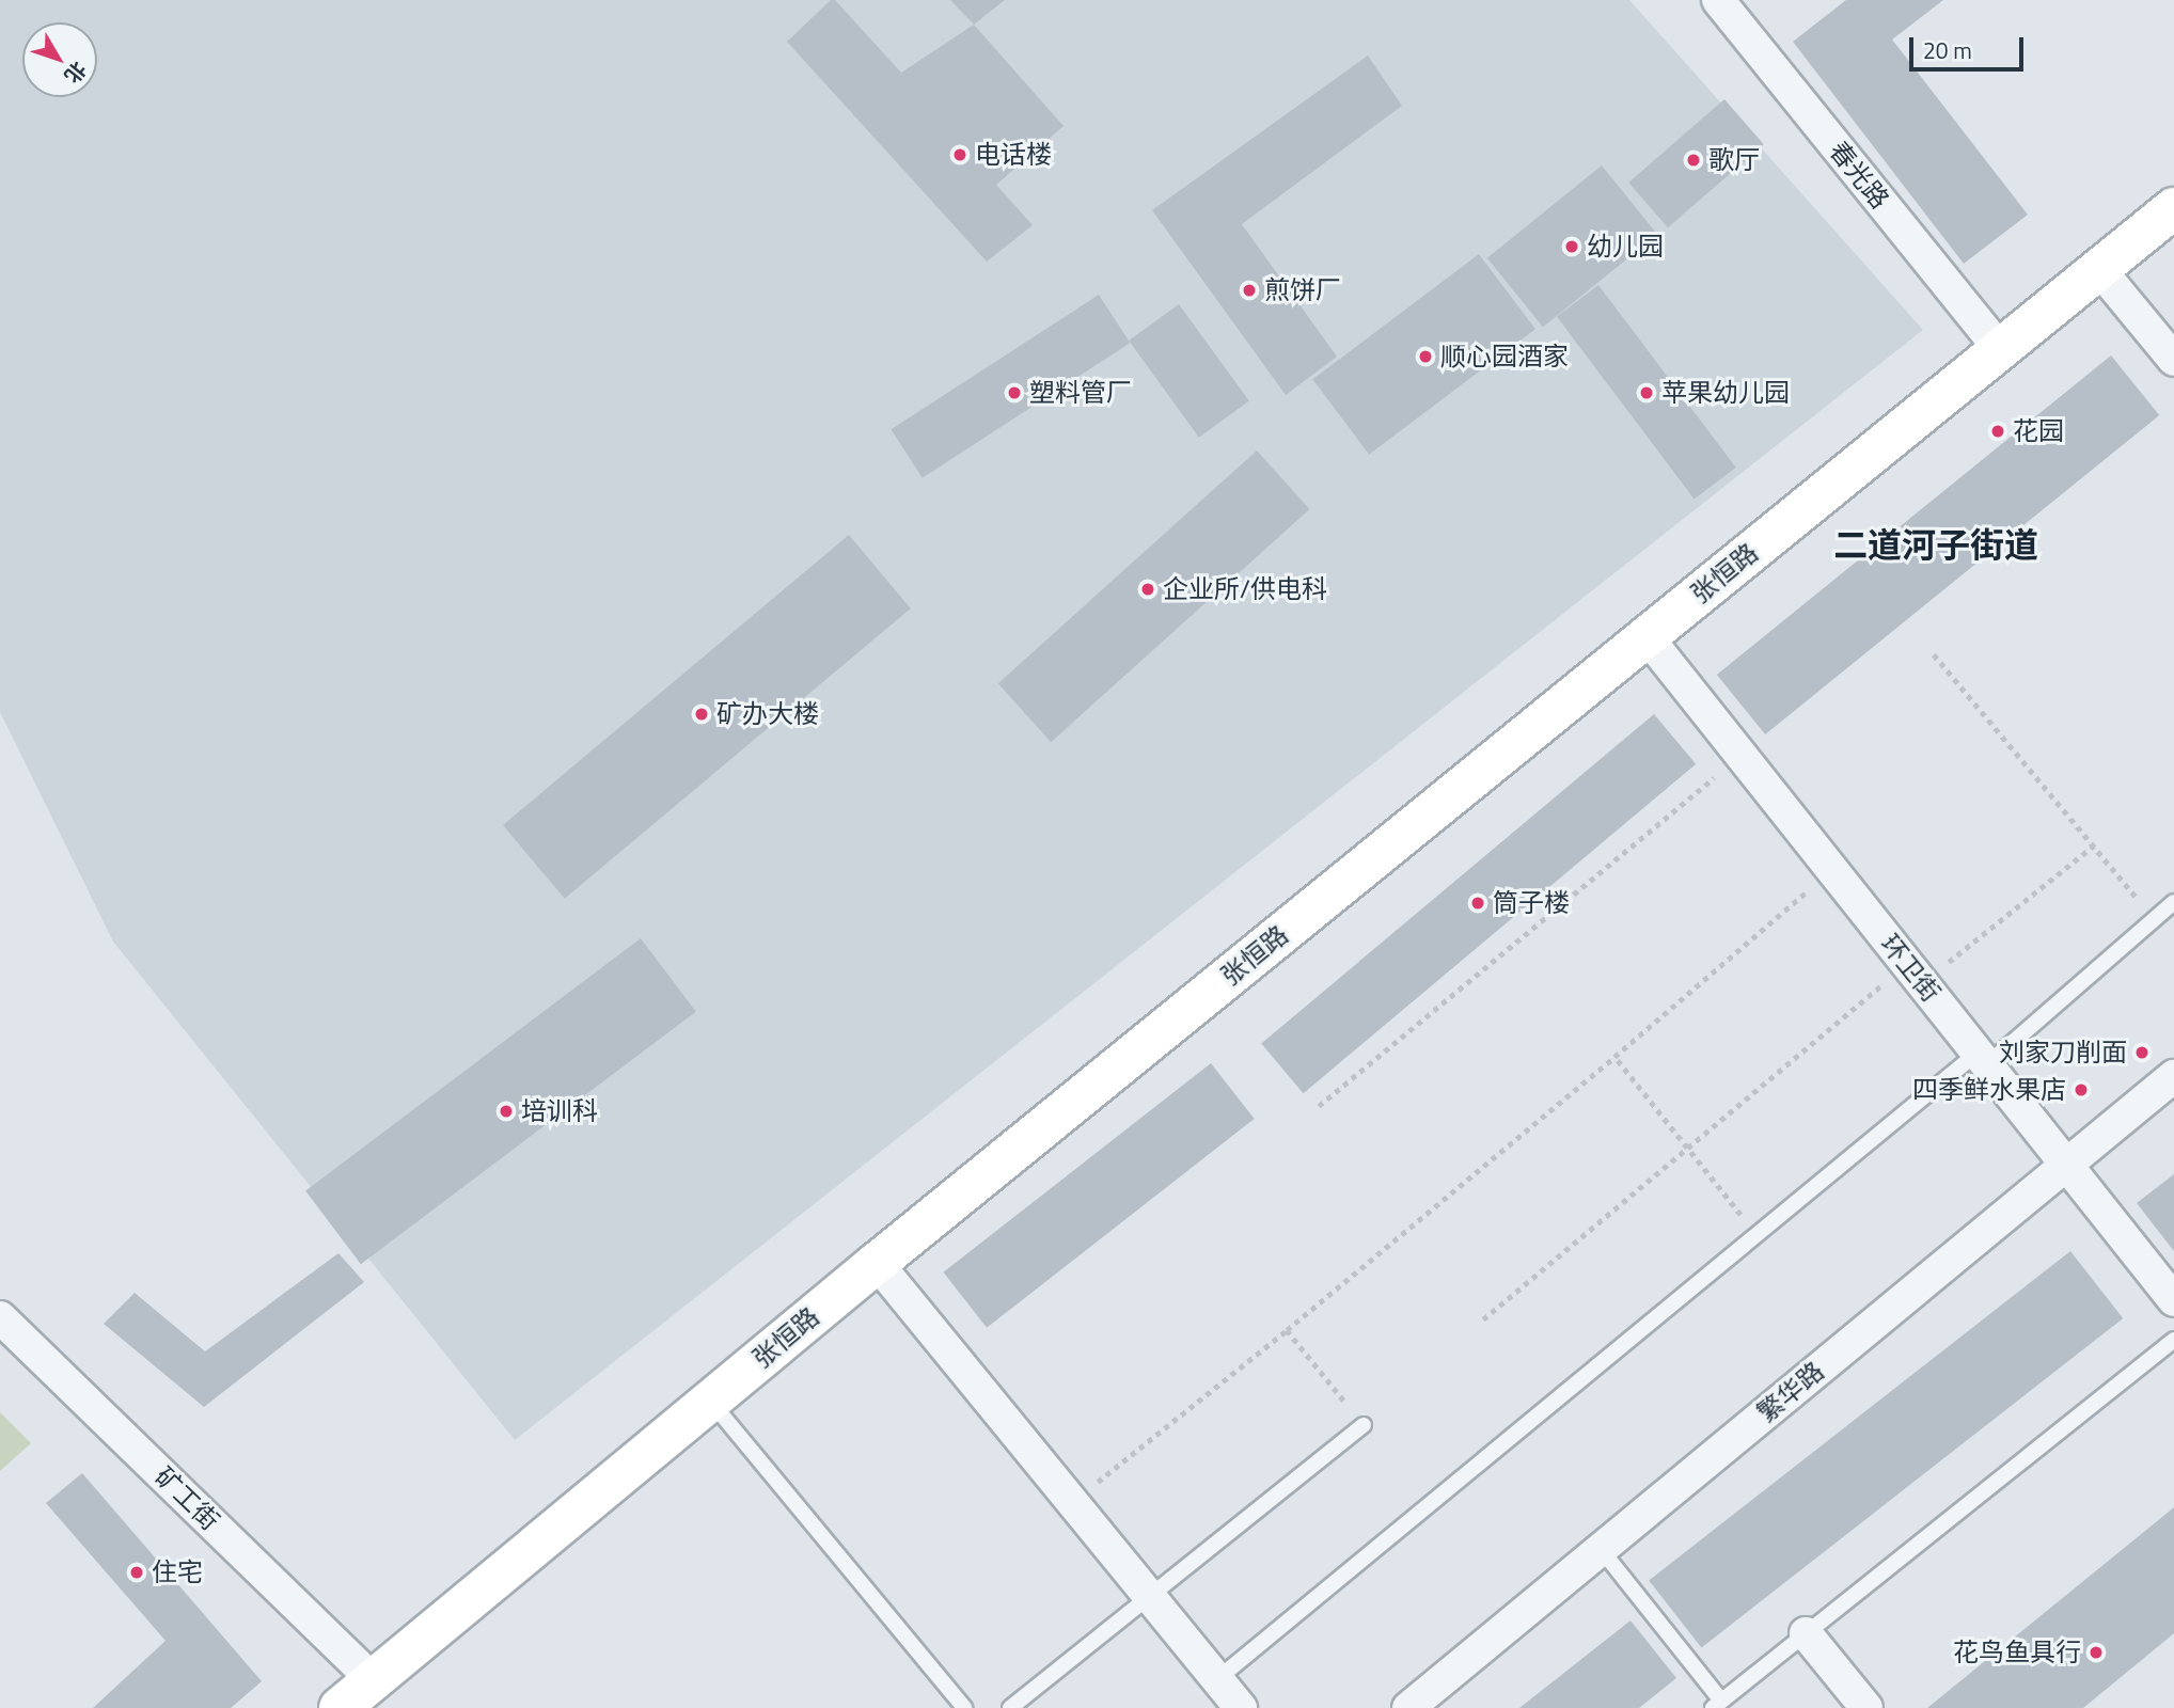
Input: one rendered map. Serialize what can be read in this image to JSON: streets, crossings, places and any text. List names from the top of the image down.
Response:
{
  "streets": {
    "main road": ["张恒路"],
    "street": [
      "春光路",
      "环卫街",
      "繁华路",
      "矿工街"
    ]
  },
  "crossings": [
    ["春光路", "张恒路"],
    ["张恒路", "环卫街"],
    ["张恒路", "矿工街"],
    ["环卫街", "繁华路"]
  ],
  "districts": ["二道河子街道"],
  "places": [
    "电话楼",
    "歌厅",
    "幼儿园",
    "煎饼厂",
    "顺心园酒家",
    "塑料管厂",
    "苹果幼儿园",
    "花园",
    "企业所/供电科",
    "矿办大楼",
    "筒子楼",
    "刘家刀削面",
    "四季鲜水果店",
    "培训科",
    "住宅",
    "花鸟鱼具行"
  ],
  "scale_bar": "20 m",
  "north": "bottom right"
}
